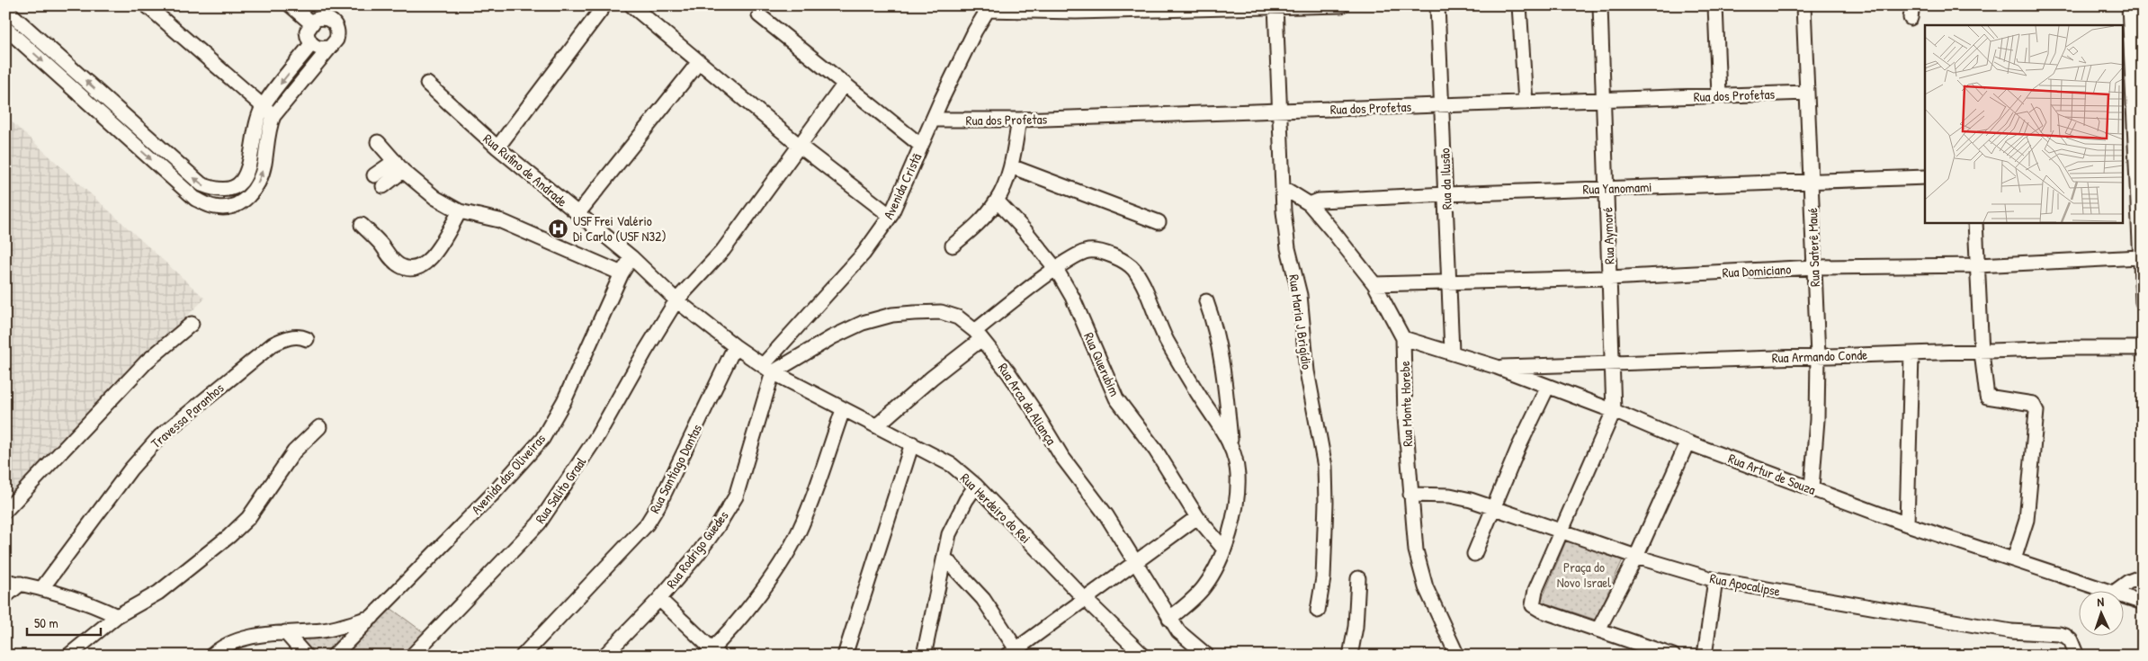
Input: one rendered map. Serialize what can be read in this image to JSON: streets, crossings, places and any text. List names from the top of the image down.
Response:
{
  "streets": {
    "street": [
      "Rua dos Profetas",
      "Rua Rufino de Andrade",
      "Rua da Ilusão",
      "Avenida Cristã",
      "Rua Yanomami",
      "Rua Aymoré",
      "Rua Saterê Maué",
      "Rua Domiciano",
      "Rua Maria J Brigídio",
      "Rua Armando Conde",
      "Rua Querubim",
      "Rua Arca da Aliança",
      "Rua Monte Horebe",
      "Travessa Paranhos",
      "Rua Santiago Dantas",
      "Avenida das Oliveiras",
      "Rua Artur de Souza",
      "Rua Salito Graal",
      "Rua Herdeiro do Rei",
      "Rua Rodrigo Guedes",
      "Rua Apocalipse"
    ]
  },
  "crossings": [
    ["Rua dos Profetas", "Rua da Ilusão"],
    ["Rua dos Profetas", "Avenida Cristã"],
    ["Rua dos Profetas", "Rua Aymoré"],
    ["Rua dos Profetas", "Rua Saterê Maué"],
    ["Rua dos Profetas", "Rua Maria J Brigídio"],
    ["Rua Rufino de Andrade", "Avenida Cristã"],
    ["Rua Rufino de Andrade", "Rua Arca da Aliança"],
    ["Rua Rufino de Andrade", "Rua Santiago Dantas"],
    ["Rua Rufino de Andrade", "Avenida das Oliveiras"],
    ["Rua Rufino de Andrade", "Rua Salito Graal"],
    ["Rua Rufino de Andrade", "Rua Herdeiro do Rei"],
    ["Rua Rufino de Andrade", "Rua Rodrigo Guedes"],
    ["Rua da Ilusão", "Rua Yanomami"],
    ["Rua da Ilusão", "Rua Domiciano"],
    ["Rua da Ilusão", "Rua Artur de Souza"],
    ["Avenida Cristã", "Rua Arca da Aliança"],
    ["Avenida Cristã", "Rua Herdeiro do Rei"],
    ["Avenida Cristã", "Rua Rodrigo Guedes"],
    ["Rua Yanomami", "Rua Aymoré"],
    ["Rua Yanomami", "Rua Saterê Maué"],
    ["Rua Yanomami", "Rua Monte Horebe"],
    ["Rua Aymoré", "Rua Domiciano"],
    ["Rua Aymoré", "Rua Armando Conde"],
    ["Rua Aymoré", "Rua Artur de Souza"],
    ["Rua Saterê Maué", "Rua Domiciano"],
    ["Rua Saterê Maué", "Rua Armando Conde"],
    ["Rua Saterê Maué", "Rua Artur de Souza"],
    ["Rua Domiciano", "Rua Monte Horebe"],
    ["Rua Maria J Brigídio", "Rua Monte Horebe"],
    ["Rua Armando Conde", "Rua Artur de Souza"],
    ["Rua Arca da Aliança", "Rua Herdeiro do Rei"],
    ["Rua Arca da Aliança", "Rua Rodrigo Guedes"],
    ["Rua Monte Horebe", "Rua Artur de Souza"],
    ["Rua Monte Horebe", "Rua Apocalipse"],
    ["Rua Herdeiro do Rei", "Rua Rodrigo Guedes"]
  ],
  "parks": ["Praça do Novo Israel"],
  "places": {
    "hospital": ["USF Frei Valério Di Carlo (USF N32)"]
  },
  "scale_bar": "50 m",
  "north": "top"
}
